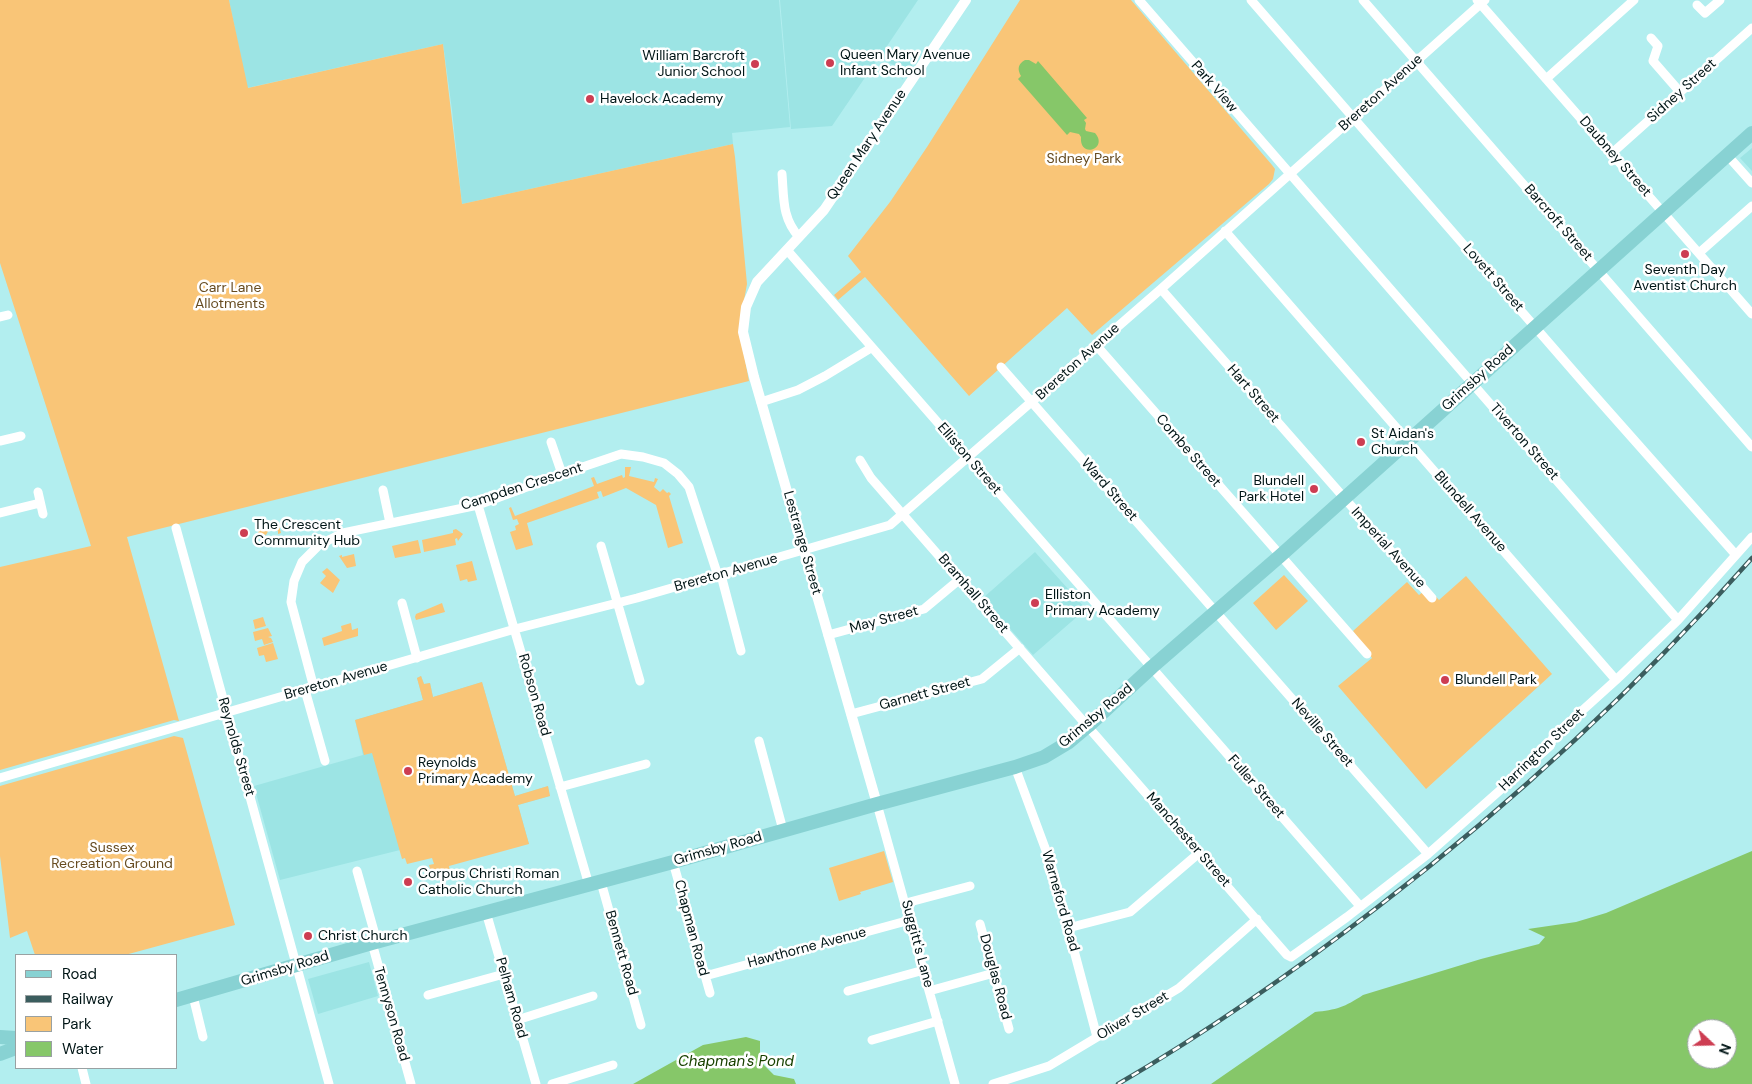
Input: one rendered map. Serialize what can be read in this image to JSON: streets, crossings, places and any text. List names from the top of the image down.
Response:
{
  "streets": {
    "main road": ["Grimsby Road"],
    "street": [
      "Park View",
      "Sidney Street",
      "Brereton Avenue",
      "Queen Mary Avenue",
      "Daubney Street",
      "Barcroft Street",
      "Lovett Street",
      "Hart Street",
      "Tiverton Street",
      "Combe Street",
      "Elliston Street",
      "Campden Crescent",
      "Ward Street",
      "Blundell Avenue",
      "Lestrange Street",
      "Imperial Avenue",
      "Bramhall Street",
      "May Street",
      "Garnett Street",
      "Robson Road",
      "Neville Street",
      "Reynolds Street",
      "Harrington Street",
      "Fuller Street",
      "Manchester Street",
      "Warneford Road",
      "Chapman Road",
      "Suggitt's Lane",
      "Hawthorne Avenue",
      "Bennett Road",
      "Douglas Road",
      "Pelham Road",
      "Tennyson Road",
      "Oliver Street"
    ]
  },
  "crossings": [
    ["Park View", "Brereton Avenue"],
    ["Park View", "Tiverton Street"],
    ["Sidney Street", "Daubney Street"],
    ["Brereton Avenue", "Daubney Street"],
    ["Brereton Avenue", "Barcroft Street"],
    ["Brereton Avenue", "Lovett Street"],
    ["Brereton Avenue", "Hart Street"],
    ["Brereton Avenue", "Tiverton Street"],
    ["Brereton Avenue", "Combe Street"],
    ["Brereton Avenue", "Elliston Street"],
    ["Brereton Avenue", "Campden Crescent"],
    ["Brereton Avenue", "Ward Street"],
    ["Brereton Avenue", "Blundell Avenue"],
    ["Brereton Avenue", "Lestrange Street"],
    ["Brereton Avenue", "Bramhall Street"],
    ["Brereton Avenue", "Robson Road"],
    ["Brereton Avenue", "Reynolds Street"],
    ["Queen Mary Avenue", "Elliston Street"],
    ["Queen Mary Avenue", "Lestrange Street"],
    ["Daubney Street", "Grimsby Road"],
    ["Barcroft Street", "Grimsby Road"],
    ["Lovett Street", "Grimsby Road"],
    ["Lovett Street", "Harrington Street"],
    ["Grimsby Road", "Hart Street"],
    ["Grimsby Road", "Tiverton Street"],
    ["Grimsby Road", "Combe Street"],
    ["Grimsby Road", "Elliston Street"],
    ["Grimsby Road", "Ward Street"],
    ["Grimsby Road", "Blundell Avenue"],
    ["Grimsby Road", "Lestrange Street"],
    ["Grimsby Road", "Imperial Avenue"],
    ["Grimsby Road", "Bramhall Street"],
    ["Grimsby Road", "Robson Road"],
    ["Grimsby Road", "Neville Street"],
    ["Grimsby Road", "Reynolds Street"],
    ["Grimsby Road", "Fuller Street"],
    ["Grimsby Road", "Manchester Street"],
    ["Grimsby Road", "Warneford Road"],
    ["Grimsby Road", "Chapman Road"],
    ["Grimsby Road", "Suggitt's Lane"],
    ["Grimsby Road", "Bennett Road"],
    ["Grimsby Road", "Pelham Road"],
    ["Grimsby Road", "Tennyson Road"],
    ["Hart Street", "Imperial Avenue"],
    ["Tiverton Street", "Harrington Street"],
    ["Elliston Street", "Fuller Street"],
    ["Campden Crescent", "Robson Road"],
    ["Ward Street", "Neville Street"],
    ["Blundell Avenue", "Harrington Street"],
    ["Lestrange Street", "May Street"],
    ["Lestrange Street", "Garnett Street"],
    ["Lestrange Street", "Suggitt's Lane"],
    ["Bramhall Street", "May Street"],
    ["Bramhall Street", "Garnett Street"],
    ["Bramhall Street", "Manchester Street"],
    ["Robson Road", "Bennett Road"],
    ["Neville Street", "Harrington Street"],
    ["Harrington Street", "Fuller Street"],
    ["Harrington Street", "Manchester Street"],
    ["Manchester Street", "Oliver Street"],
    ["Warneford Road", "Oliver Street"],
    ["Chapman Road", "Hawthorne Avenue"],
    ["Suggitt's Lane", "Hawthorne Avenue"]
  ],
  "water": ["Chapman's Pond"],
  "parks": ["Sidney Park", "Carr Lane Allotments", "Sussex Recreation Ground"],
  "places": [
    "Queen Mary Avenue Infant School",
    "William Barcroft Junior School",
    "Havelock Academy",
    "Seventh Day Aventist Church",
    "St Aidan's Church",
    "Blundell Park Hotel",
    "The Crescent Community Hub",
    "Elliston Primary Academy",
    "Blundell Park",
    "Reynolds Primary Academy",
    "Corpus Christi Roman Catholic Church",
    "Christ Church"
  ],
  "legend": [
    "Road",
    "Railway",
    "Park",
    "Water"
  ],
  "north": "right"
}
